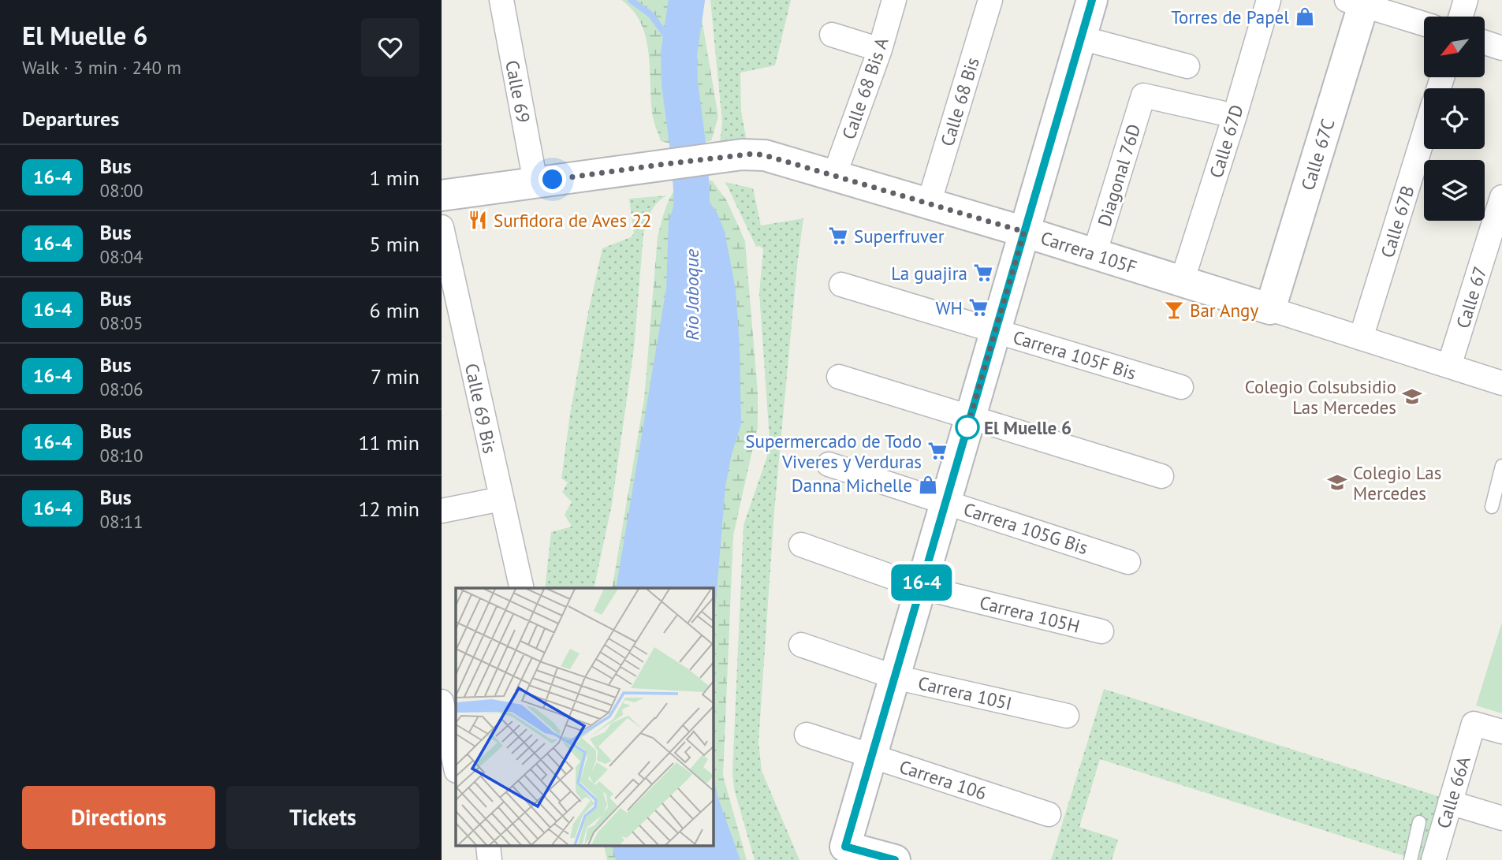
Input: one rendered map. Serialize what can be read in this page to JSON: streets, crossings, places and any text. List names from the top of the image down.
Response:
{
  "streets": {
    "street": [
      "Calle 68 Bis A",
      "Calle 69",
      "Calle 68 Bis",
      "Calle 67D",
      "Calle 67C",
      "Diagonal 76D",
      "Calle 67B",
      "Carrera 105F",
      "Calle 67",
      "Carrera 105F Bis",
      "Calle 69 Bis",
      "Carrera 105G Bis",
      "Carrera 105H",
      "Carrera 105I",
      "Carrera 106",
      "Calle 66A"
    ]
  },
  "crossings": [
    ["Calle 68 Bis A", "Carrera 105F"],
    ["Calle 69", "Carrera 105F"],
    ["Calle 68 Bis", "Carrera 105F"],
    ["Calle 67D", "Carrera 105F"],
    ["Calle 67C", "Carrera 105F"],
    ["Diagonal 76D", "Carrera 105F"],
    ["Calle 67B", "Carrera 105F"],
    ["Carrera 105F", "Calle 67"]
  ],
  "water": ["Río Jaboque"],
  "places": {
    "shop": ["Torres de Papel", "Danna Michelle"],
    "restaurant": ["Surfidora de Aves 22"],
    "supermarket": [
      "Superfruver",
      "La guajira",
      "WH",
      "Supermercado de Todo Viveres y Verduras"
    ],
    "bar": ["Bar Angy"],
    "school or university": ["Colegio Colsubsidio Las Mercedes", "Colegio Las Mercedes"],
    "other": ["El Muelle 6"]
  },
  "lines": ["bus line 16-4"],
  "north": "bottom left",
  "page": {
    "heading": [
      ["El Muelle 6", "Walk · 3 min · 240 m"],
      "Departures"
    ],
    "on_map": "16-4",
    "list": [
      {
        "mark": "16-4",
        "name": "Bus",
        "note": "08:00",
        "value": "1 min"
      },
      {
        "mark": "16-4",
        "name": "Bus",
        "note": "08:04",
        "value": "5 min"
      },
      {
        "mark": "16-4",
        "name": "Bus",
        "note": "08:05",
        "value": "6 min"
      },
      {
        "mark": "16-4",
        "name": "Bus",
        "note": "08:06",
        "value": "7 min"
      },
      {
        "mark": "16-4",
        "name": "Bus",
        "note": "08:10",
        "value": "11 min"
      },
      {
        "mark": "16-4",
        "name": "Bus",
        "note": "08:11",
        "value": "12 min"
      }
    ],
    "buttons": ["Directions", "Tickets"]
  }
}
